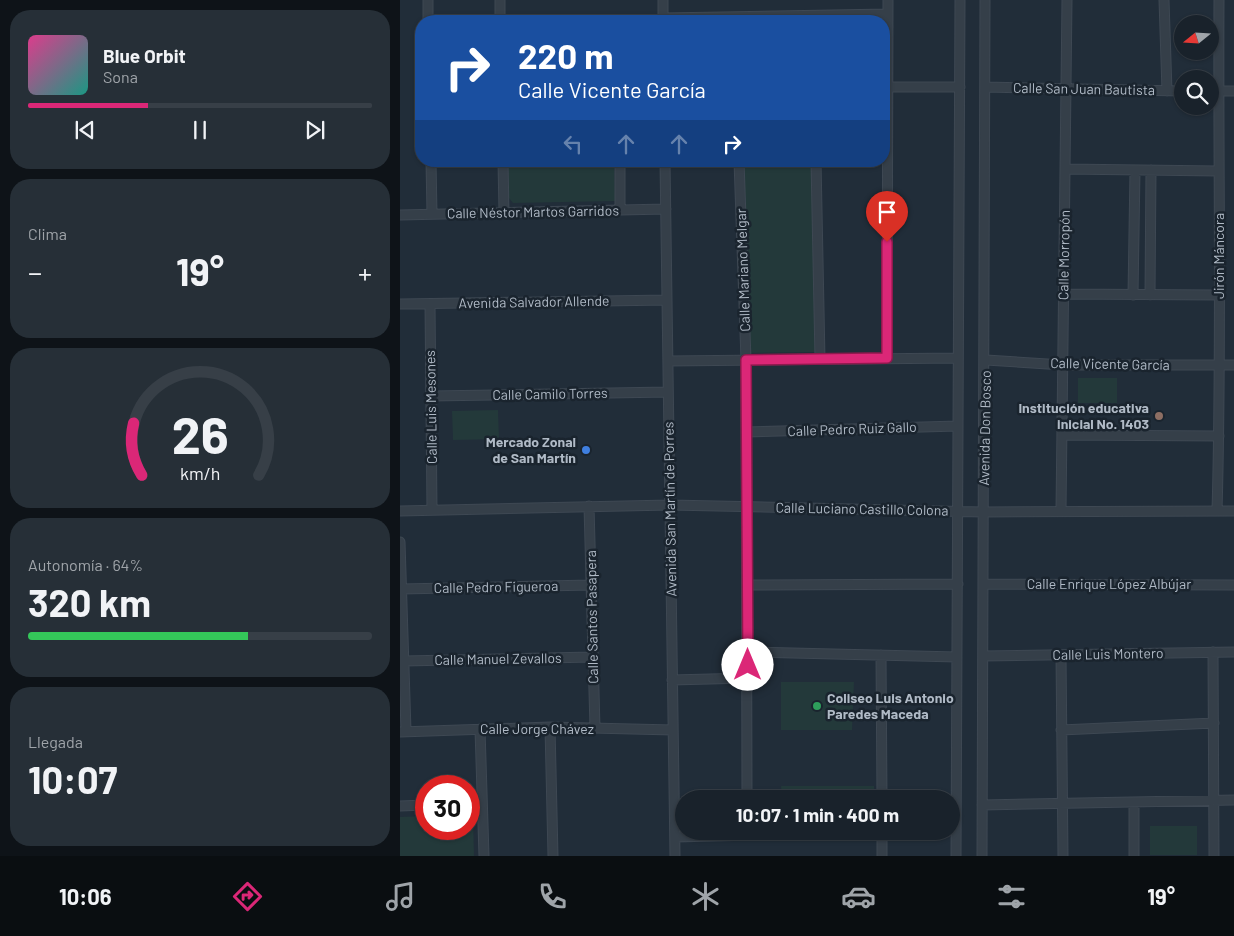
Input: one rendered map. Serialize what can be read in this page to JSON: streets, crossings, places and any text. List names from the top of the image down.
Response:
{
  "streets": {
    "street": [
      "Calle San Juan Bautista",
      "Calle Néstor Martos Garridos",
      "Calle Morropón",
      "Jirón Máncora",
      "Calle Mariano Melgar",
      "Avenida Salvador Allende",
      "Calle Vicente García",
      "Calle Camilo Torres",
      "Calle Luis Mesones",
      "Avenida Don Bosco",
      "Calle Pedro Ruiz Gallo",
      "Avenida San Martín de Porres",
      "Calle Luciano Castillo Colona",
      "Calle Enrique López Albújar",
      "Calle Pedro Figueroa",
      "Calle Santos Pasapera",
      "Calle Luis Montero",
      "Calle Manuel Zevallos",
      "Calle Jorge Chávez"
    ]
  },
  "crossings": [
    ["Calle San Juan Bautista", "Calle Morropón"],
    ["Calle San Juan Bautista", "Avenida Don Bosco"],
    ["Calle Néstor Martos Garridos", "Avenida San Martín de Porres"],
    ["Calle Morropón", "Calle Vicente García"],
    ["Calle Morropón", "Calle Luciano Castillo Colona"],
    ["Jirón Máncora", "Calle Vicente García"],
    ["Jirón Máncora", "Calle Luciano Castillo Colona"],
    ["Calle Mariano Melgar", "Calle Pedro Ruiz Gallo"],
    ["Calle Mariano Melgar", "Calle Luciano Castillo Colona"],
    ["Avenida Salvador Allende", "Calle Luis Mesones"],
    ["Avenida Salvador Allende", "Avenida San Martín de Porres"],
    ["Calle Vicente García", "Avenida Don Bosco"],
    ["Calle Camilo Torres", "Calle Luis Mesones"],
    ["Calle Camilo Torres", "Avenida San Martín de Porres"],
    ["Calle Luis Mesones", "Calle Luciano Castillo Colona"],
    ["Avenida Don Bosco", "Calle Pedro Ruiz Gallo"],
    ["Avenida Don Bosco", "Calle Luciano Castillo Colona"],
    ["Avenida Don Bosco", "Calle Enrique López Albújar"],
    ["Avenida Don Bosco", "Calle Luis Montero"],
    ["Avenida San Martín de Porres", "Calle Luciano Castillo Colona"],
    ["Avenida San Martín de Porres", "Calle Jorge Chávez"],
    ["Calle Luciano Castillo Colona", "Calle Santos Pasapera"],
    ["Calle Pedro Figueroa", "Calle Santos Pasapera"],
    ["Calle Santos Pasapera", "Calle Manuel Zevallos"],
    ["Calle Santos Pasapera", "Calle Jorge Chávez"]
  ],
  "places": ["Institución educativa inicial No. 1403", "Mercado Zonal de San Martín", "Coliseo Luis Antonio Paredes Maceda"],
  "north": "left",
  "page": {
    "turn": ["220 m", "Calle Vicente García"],
    "song": ["Blue Orbit", "Sona"],
    "tile": [
      "Clima",
      ["Autonomía · 64%", "320 km"],
      ["Llegada", "10:07"]
    ],
    "heat": ["−", "19°", "+"],
    "limit": "30",
    "trip": "10:07 · 1 min · 400 m",
    "tabs": ["10:06", "19°"],
    "gauge": ["26", "km/h"]
  }
}
